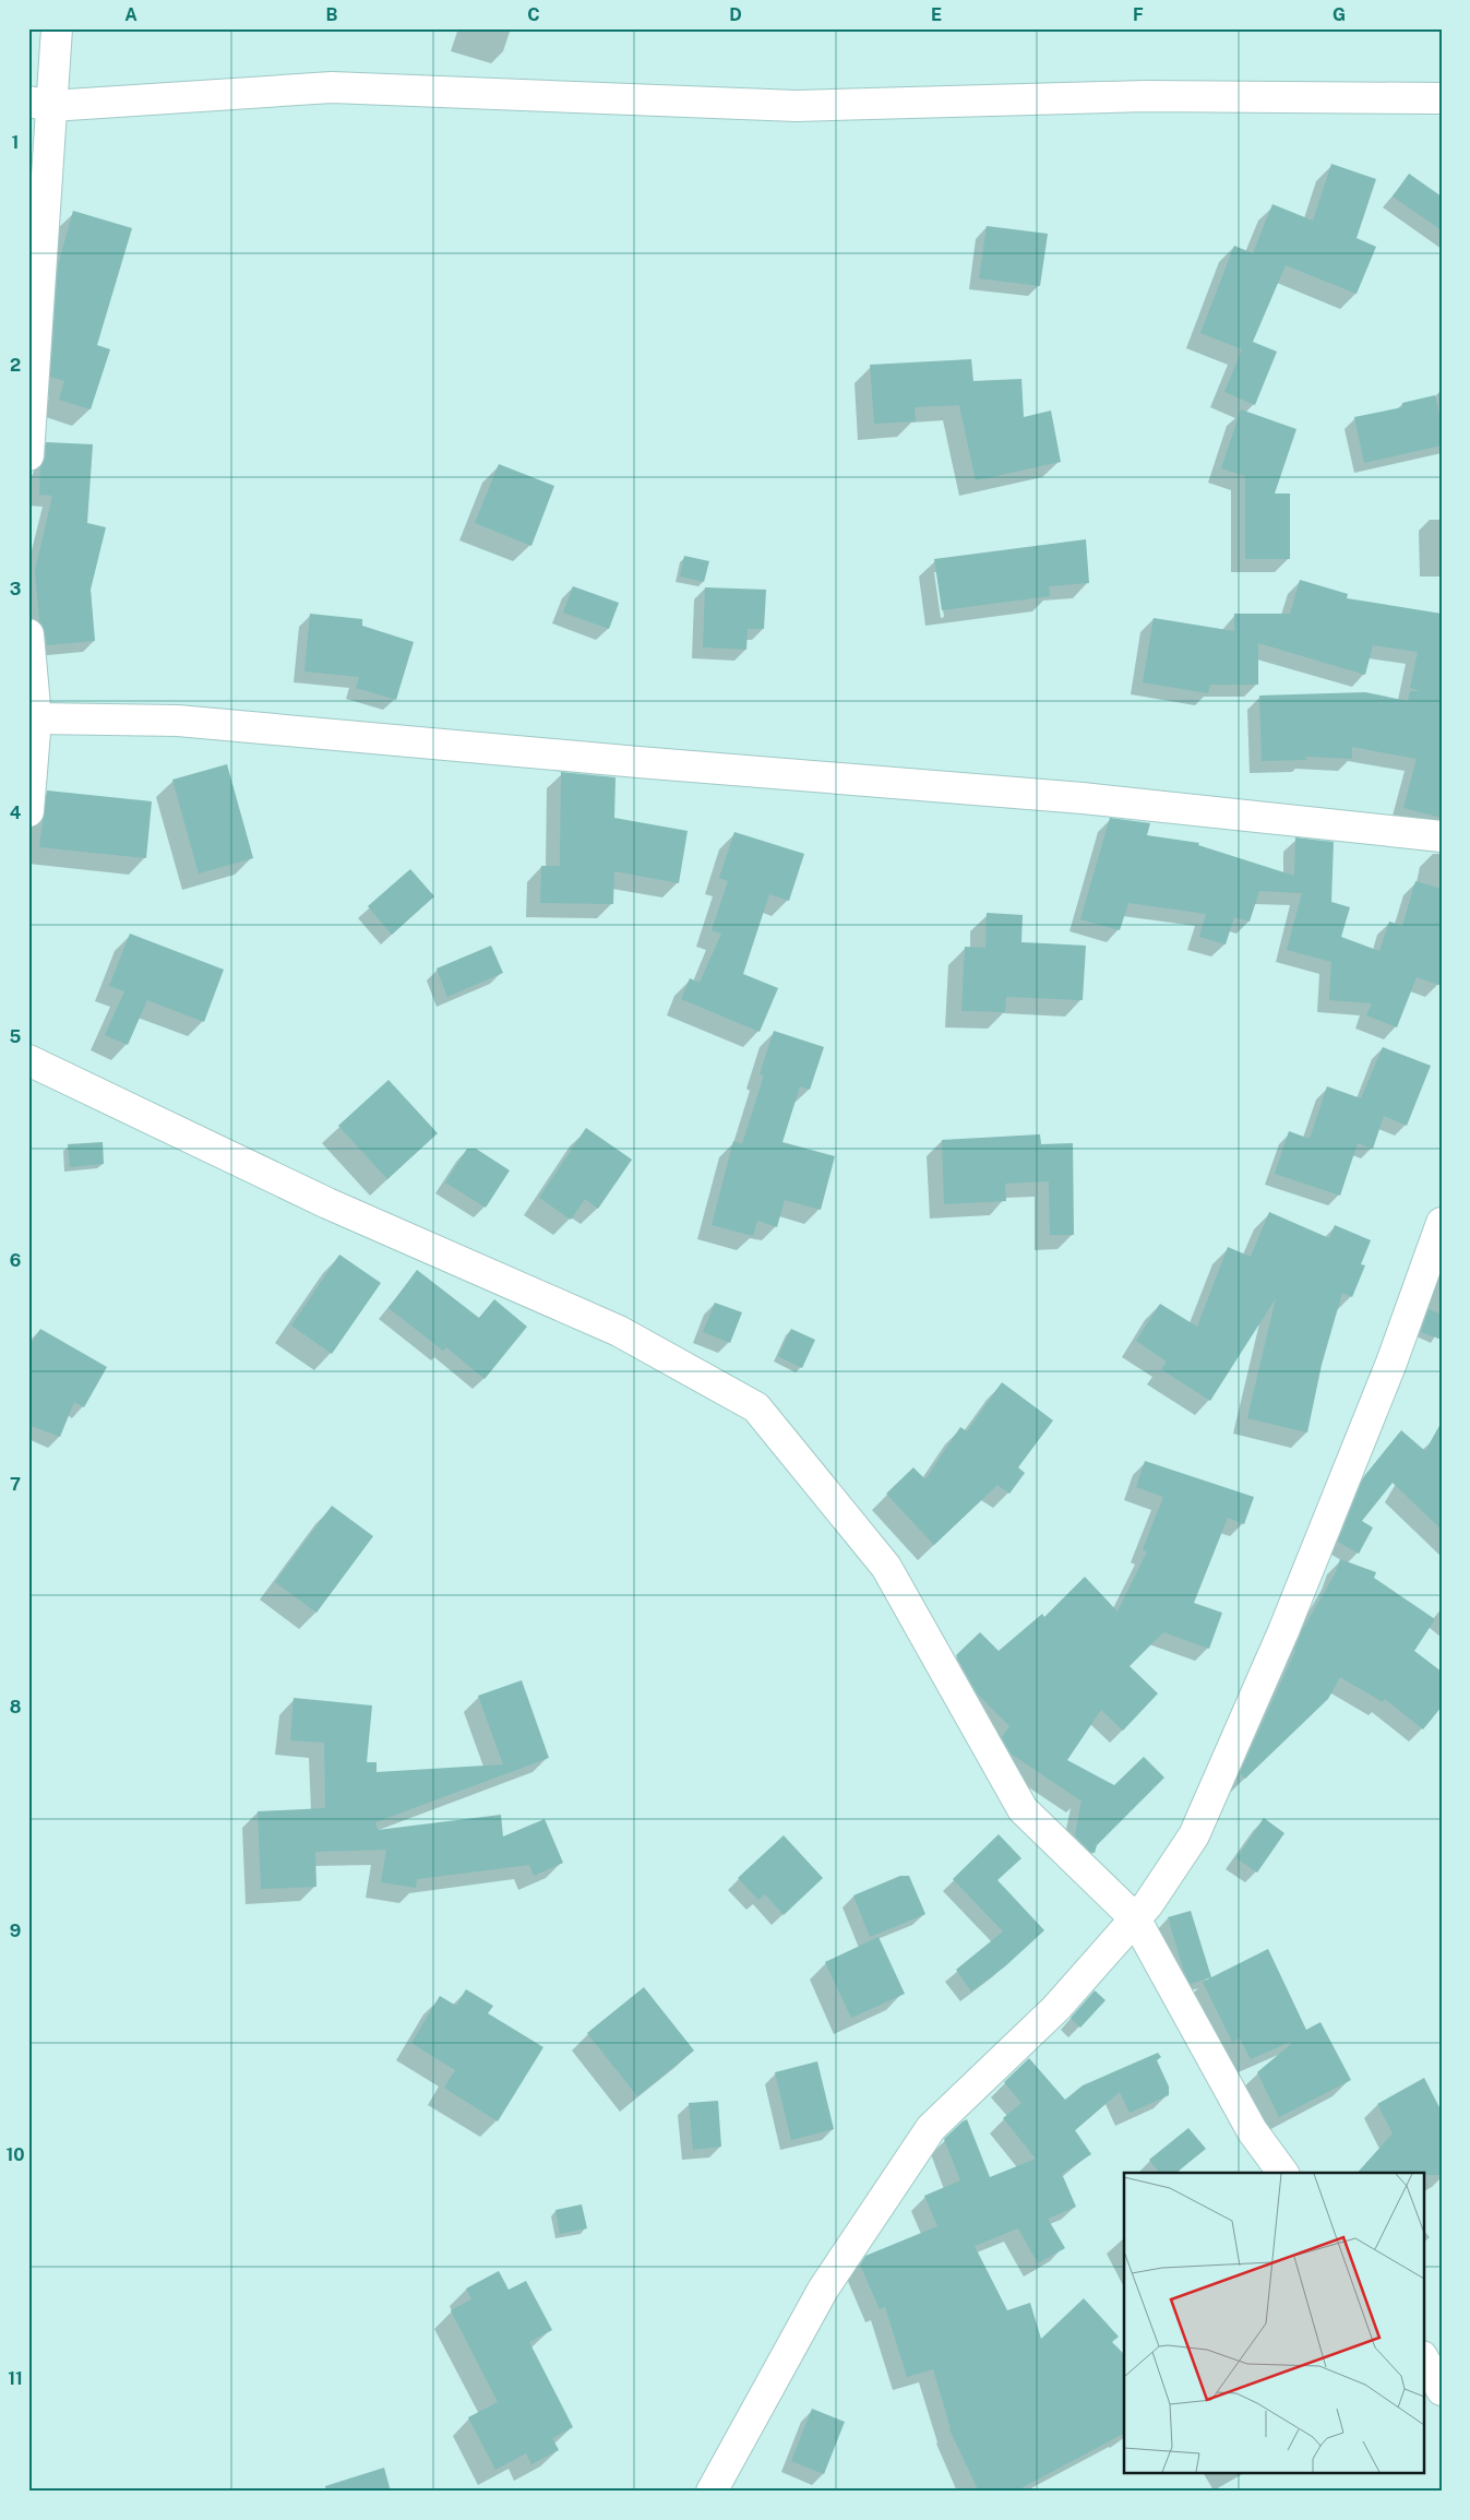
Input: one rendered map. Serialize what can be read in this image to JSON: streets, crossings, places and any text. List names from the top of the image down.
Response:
{
  "grid": {
    "columns": [
      "A",
      "B",
      "C",
      "D",
      "E",
      "F",
      "G"
    ],
    "rows": [
      "1",
      "2",
      "3",
      "4",
      "5",
      "6",
      "7",
      "8",
      "9",
      "10",
      "11"
    ]
  }
}
